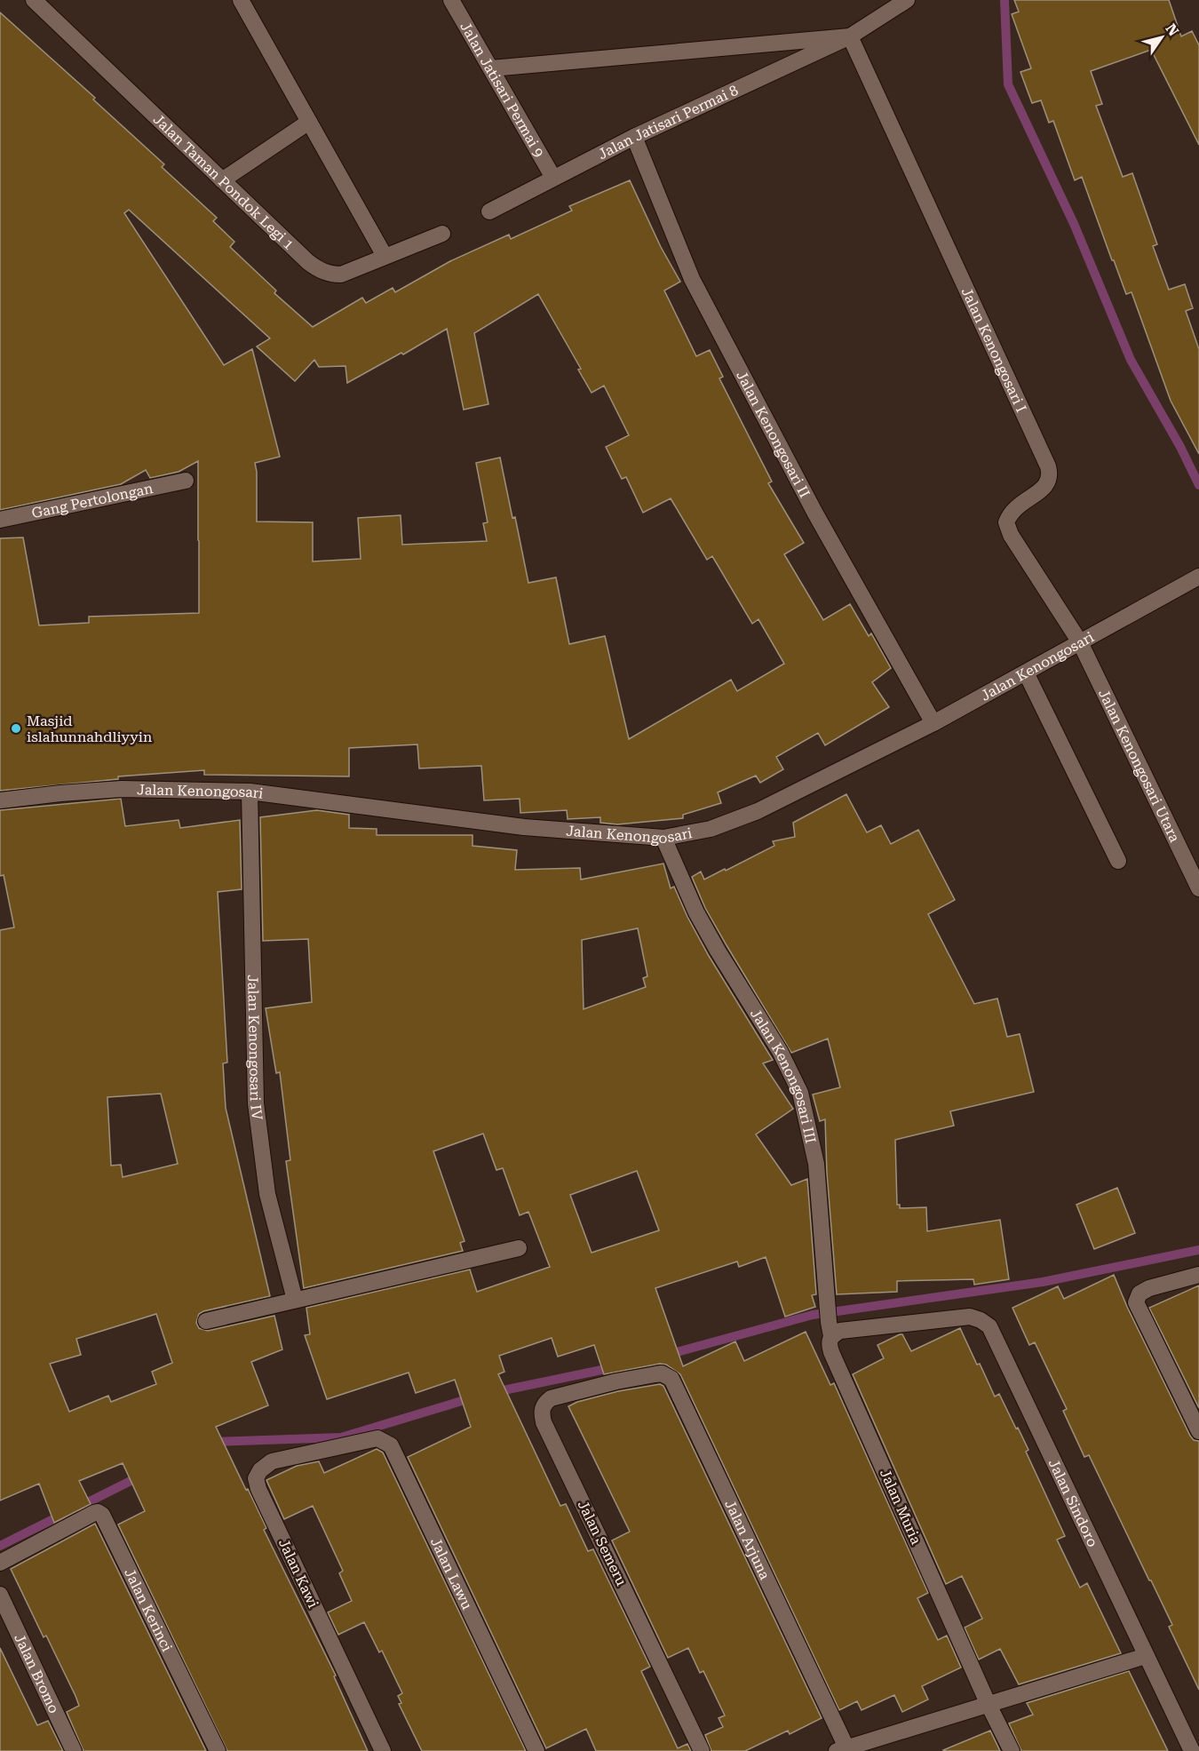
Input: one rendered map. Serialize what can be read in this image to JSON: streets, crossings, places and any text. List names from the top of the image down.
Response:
{
  "streets": {
    "street": [
      "Jalan Jatisari Permai 9",
      "Jalan Jatisari Permai 8",
      "Jalan Taman Pondok Legi 1",
      "Jalan Kenongosari I",
      "Jalan Kenongosari II",
      "Gang Pertolongan",
      "Jalan Kenongosari",
      "Jalan Kenongosari Utara",
      "Jalan Kenongosari IV",
      "Jalan Kenongosari III",
      "Jalan Sindoro",
      "Jalan Muria",
      "Jalan Arjuna",
      "Jalan Semeru",
      "Jalan Kawi",
      "Jalan Lawu",
      "Jalan Kerinci",
      "Jalan Bromo"
    ]
  },
  "crossings": [
    ["Jalan Jatisari Permai 9", "Jalan Jatisari Permai 8"],
    ["Jalan Jatisari Permai 8", "Jalan Kenongosari I"],
    ["Jalan Jatisari Permai 8", "Jalan Kenongosari II"],
    ["Jalan Kenongosari I", "Jalan Kenongosari"],
    ["Jalan Kenongosari I", "Jalan Kenongosari Utara"],
    ["Jalan Kenongosari II", "Jalan Kenongosari"],
    ["Jalan Kenongosari", "Jalan Kenongosari Utara"],
    ["Jalan Kenongosari", "Jalan Kenongosari IV"],
    ["Jalan Kenongosari", "Jalan Kenongosari III"],
    ["Jalan Kenongosari III", "Jalan Sindoro"],
    ["Jalan Kenongosari III", "Jalan Muria"],
    ["Jalan Sindoro", "Jalan Muria"],
    ["Jalan Arjuna", "Jalan Semeru"],
    ["Jalan Kawi", "Jalan Lawu"]
  ],
  "places": ["Masjid islahunnahdliyyin"],
  "north": "top right"
}
